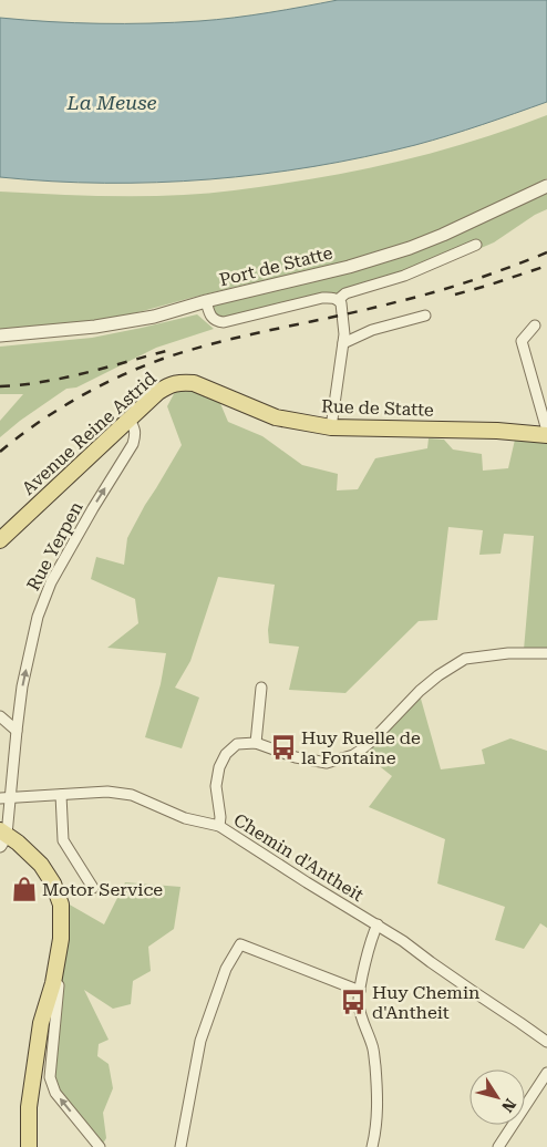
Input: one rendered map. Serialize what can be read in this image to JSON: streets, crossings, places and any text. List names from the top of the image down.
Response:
{
  "streets": {
    "main road": ["Rue de Statte", "Avenue Reine Astrid"],
    "street": ["Port de Statte", "Rue Yerpen", "Chemin d'Antheit"]
  },
  "crossings": [
    ["Rue de Statte", "Avenue Reine Astrid"],
    ["Avenue Reine Astrid", "Rue Yerpen"],
    ["Rue Yerpen", "Chemin d'Antheit"]
  ],
  "one_way": ["Rue Yerpen"],
  "water": ["La Meuse"],
  "places": {
    "bus stop": ["Huy Ruelle de la Fontaine", "Huy Chemin d'Antheit"],
    "shop": ["Motor Service"]
  },
  "north": "bottom right"
}
